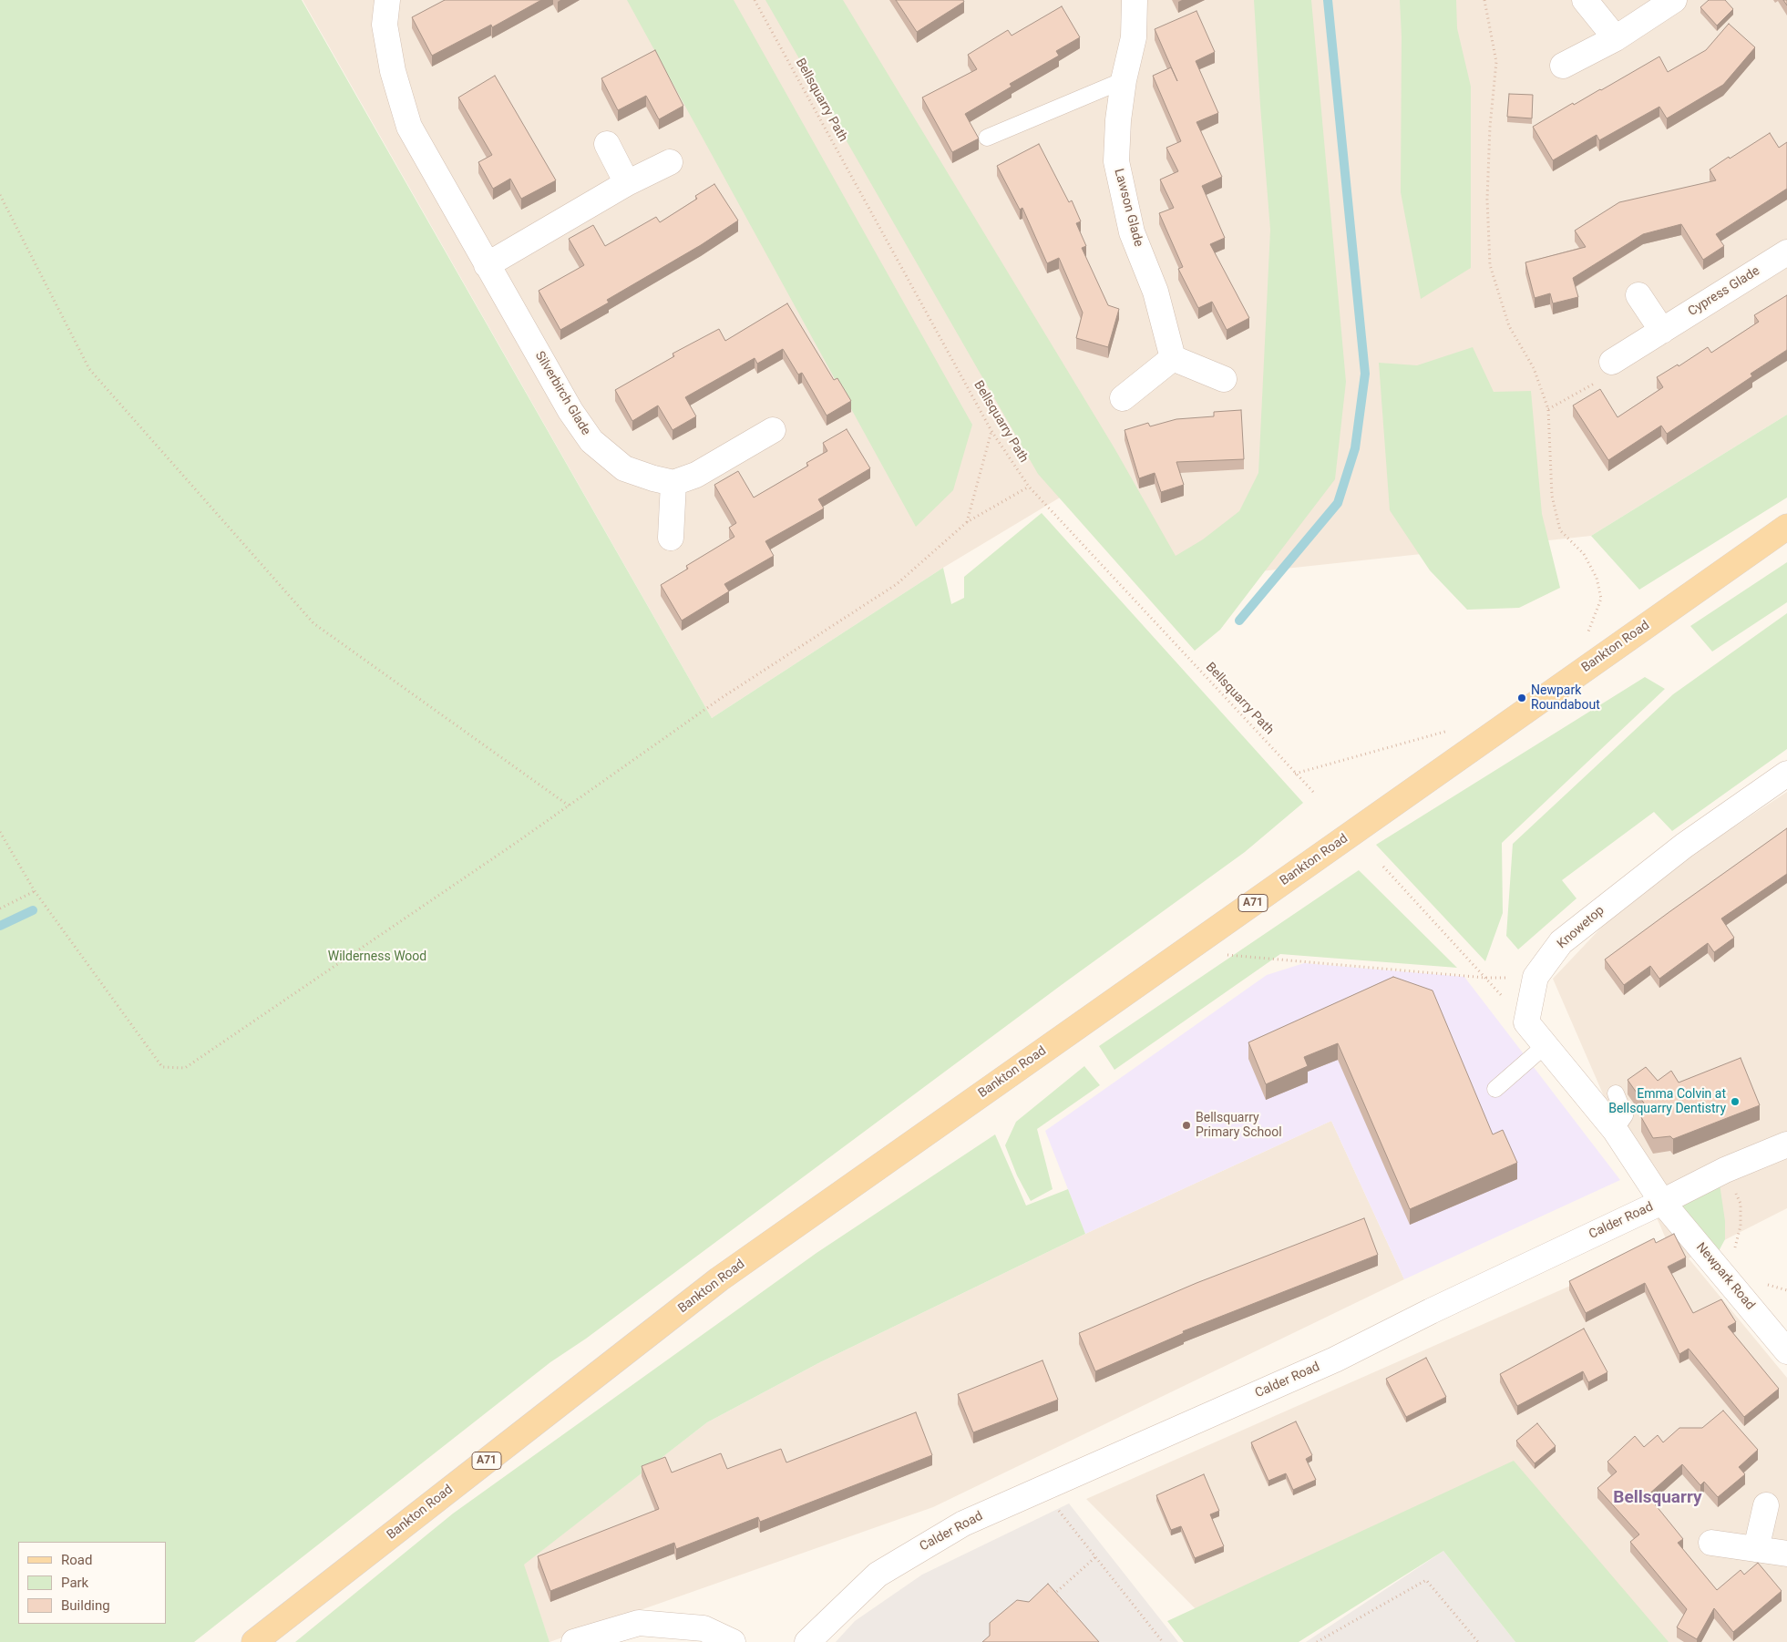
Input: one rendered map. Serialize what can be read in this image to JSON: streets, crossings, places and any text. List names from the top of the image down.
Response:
{
  "streets": {
    "main road": ["Bankton Road", "A71"],
    "street": [
      "Lawson Glade",
      "Cypress Glade",
      "Silverbirch Glade",
      "Knowetop",
      "Calder Road",
      "Newpark Road"
    ],
    "path": ["Bellsquarry Path"]
  },
  "crossings": [
    ["Knowetop", "Calder Road"],
    ["Knowetop", "Newpark Road"],
    ["Calder Road", "Newpark Road"]
  ],
  "districts": ["Bellsquarry"],
  "parks": ["Wilderness Wood"],
  "places": ["Newpark Roundabout", "Emma Colvin at Bellsquarry Dentistry", "Bellsquarry Primary School"],
  "legend": ["Road", "Park", "Building"]
}
